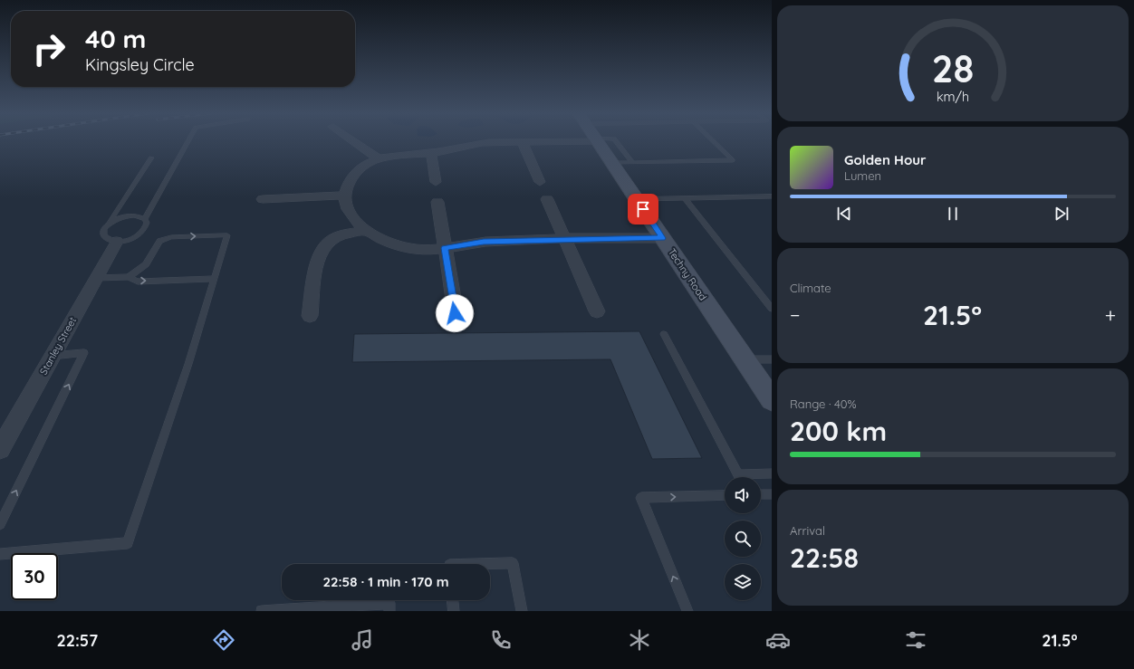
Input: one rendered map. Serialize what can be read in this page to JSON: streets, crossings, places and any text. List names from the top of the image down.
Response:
{
  "streets": {
    "main road": ["Techny Road"],
    "street": ["Stanley Street"]
  },
  "page": {
    "turn": ["40 m", "Kingsley Circle"],
    "song": ["Golden Hour", "Lumen"],
    "tile": [
      "Climate",
      ["Range · 40%", "200 km"],
      ["Arrival", "22:58"]
    ],
    "heat": ["−", "21.5°", "+"],
    "limit": "30",
    "trip": "22:58 · 1 min · 170 m",
    "tabs": ["22:57", "21.5°"],
    "gauge": ["28", "km/h"]
  }
}
